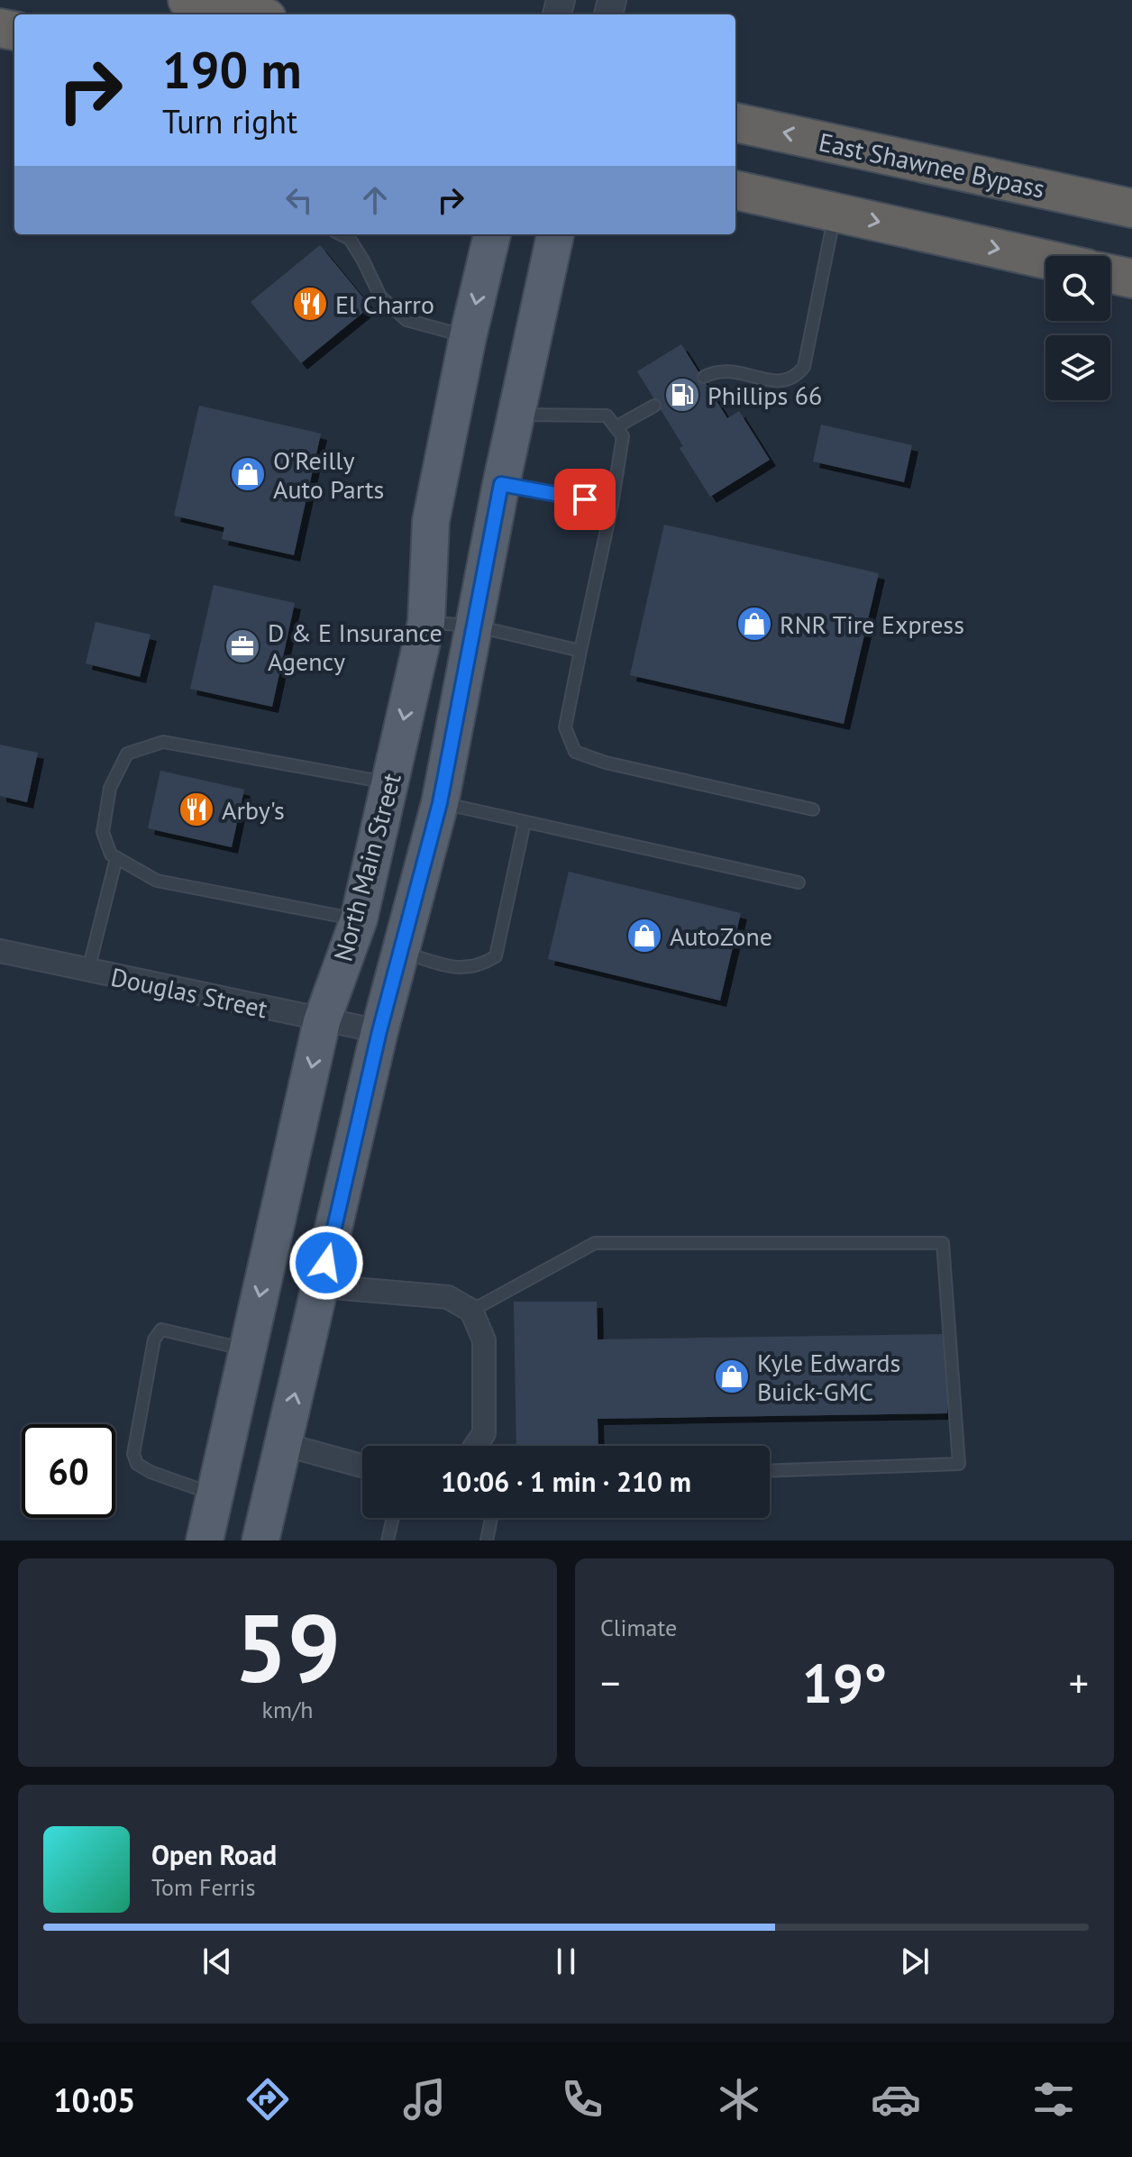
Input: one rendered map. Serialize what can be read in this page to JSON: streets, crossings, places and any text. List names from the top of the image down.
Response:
{
  "streets": {
    "highway": ["East Shawnee Bypass"],
    "main road": ["North Main Street"],
    "street": ["Douglas Street"]
  },
  "crossings": [
    ["North Main Street", "Douglas Street"]
  ],
  "places": {
    "restaurant": ["El Charro", "Arby's"],
    "fuel station": ["Phillips 66"],
    "shop": [
      "O'Reilly Auto Parts",
      "RNR Tire Express",
      "AutoZone",
      "Kyle Edwards Buick-GMC"
    ],
    "office": ["D & E Insurance Agency"]
  },
  "page": {
    "turn": ["190 m", "Turn right"],
    "limit": "60",
    "trip": "10:06 · 1 min · 210 m",
    "tile": [
      ["59", "km/h"],
      "Climate"
    ],
    "heat": ["−", "19°", "+"],
    "song": ["Open Road", "Tom Ferris"],
    "tabs": "10:05"
  }
}
